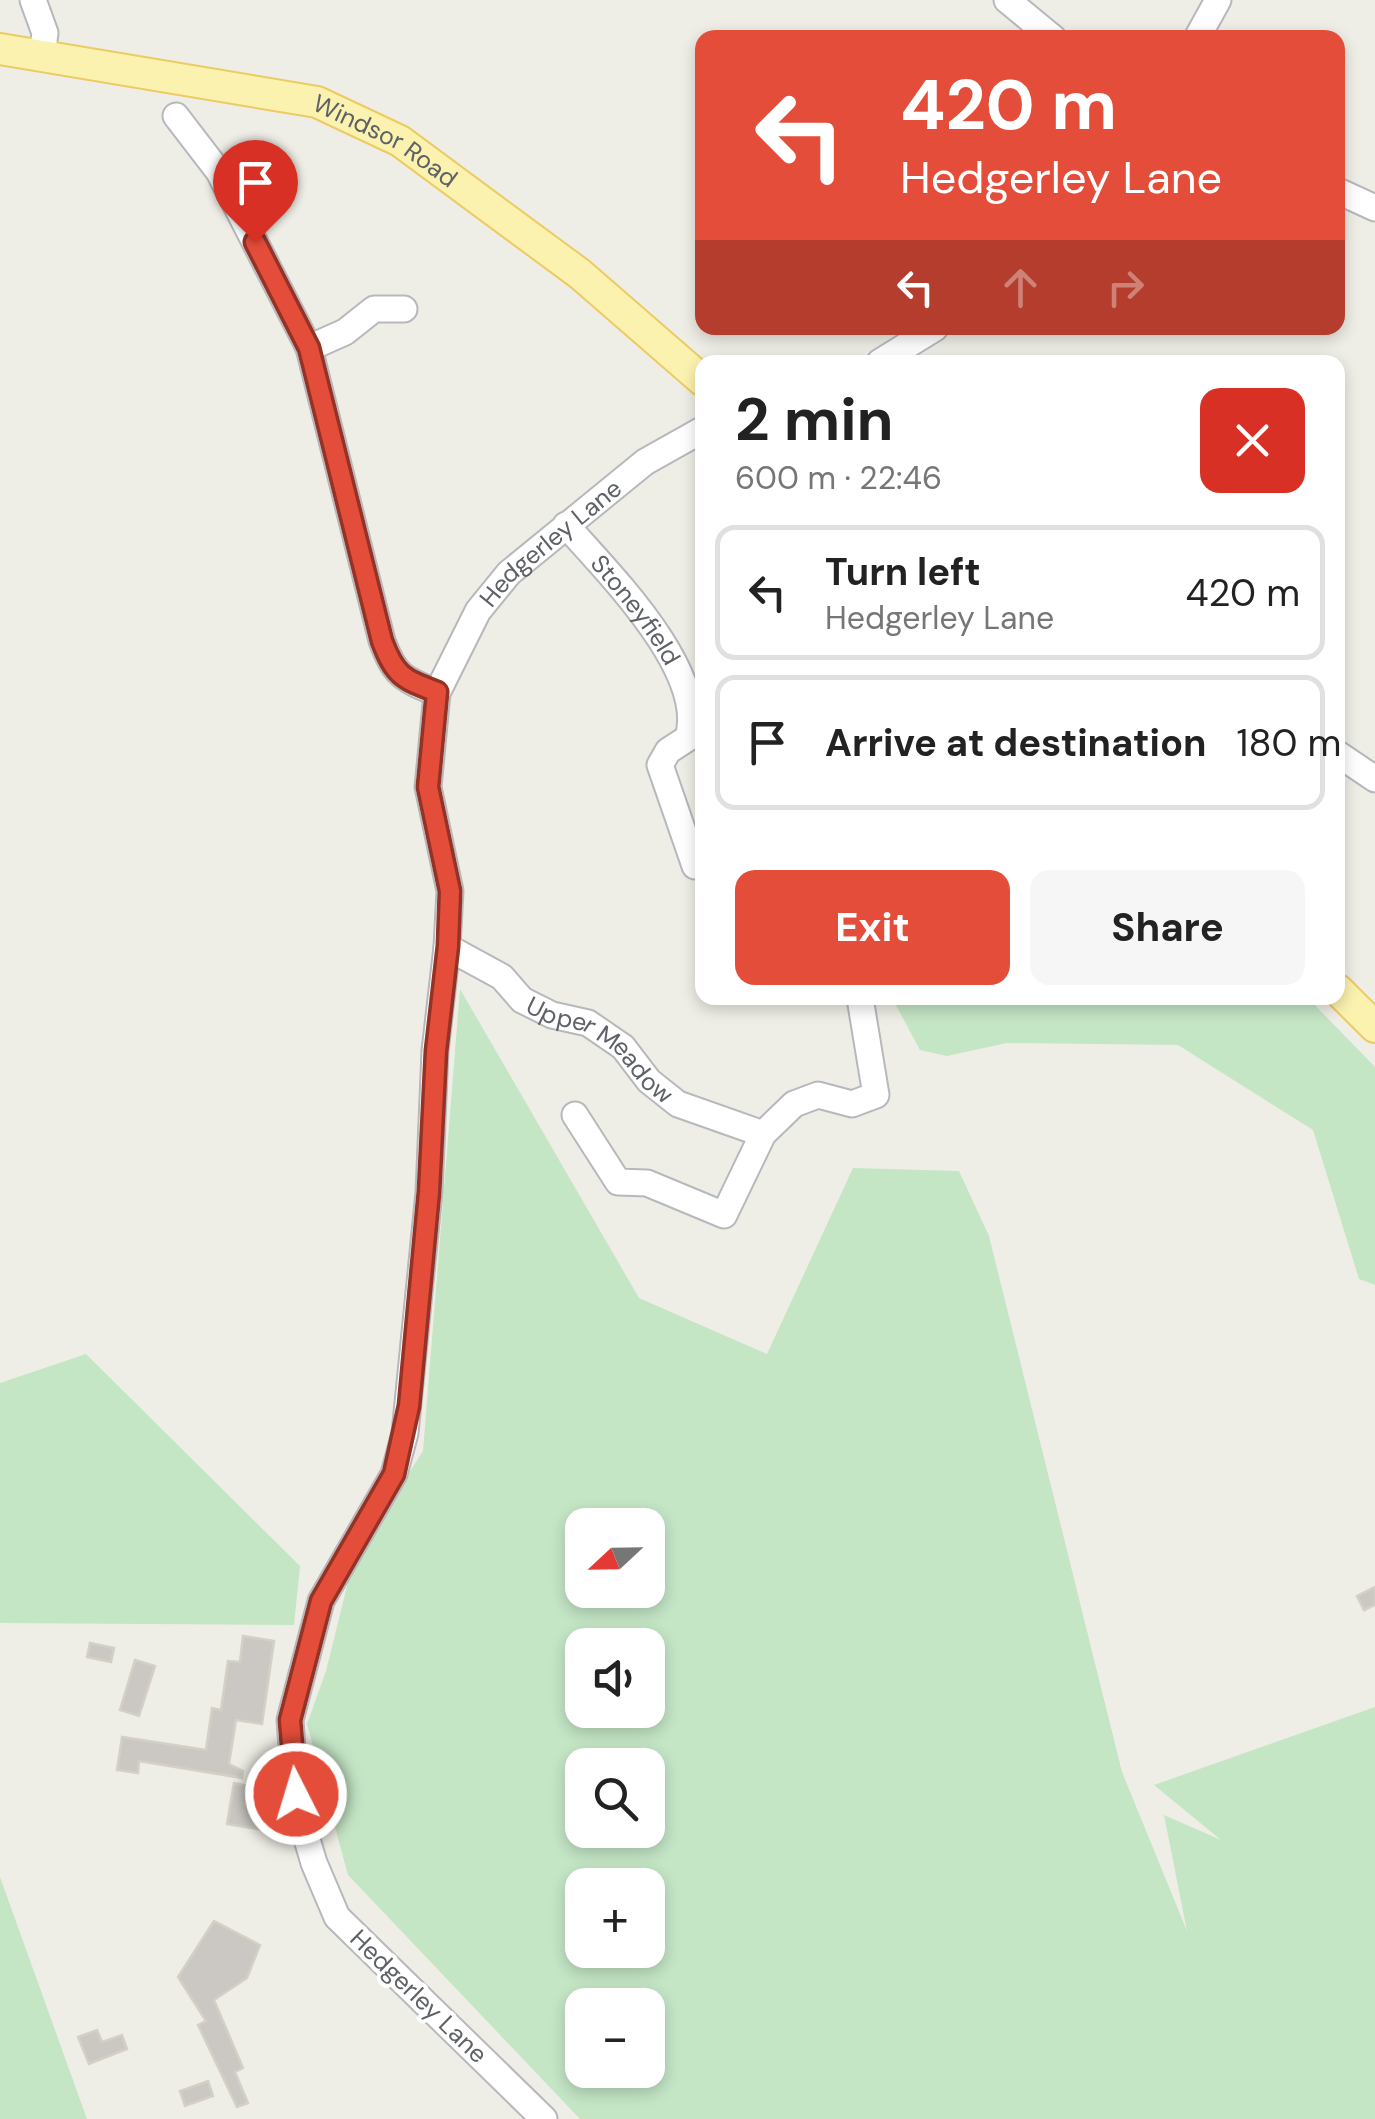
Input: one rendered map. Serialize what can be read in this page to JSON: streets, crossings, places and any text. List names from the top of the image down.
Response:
{
  "streets": {
    "main road": ["Windsor Road"],
    "street": ["Hedgerley Lane", "Stoneyfield", "Upper Meadow"]
  },
  "crossings": [
    ["Hedgerley Lane", "Stoneyfield"],
    ["Hedgerley Lane", "Upper Meadow"]
  ],
  "north": "left",
  "page": {
    "turn": ["420 m", "Hedgerley Lane"],
    "heading": ["2 min", "600 m · 22:46"],
    "list": [
      {
        "name": "Turn left",
        "note": "Hedgerley Lane",
        "value": "420 m"
      },
      {
        "name": "Arrive at destination",
        "value": "180 m"
      }
    ],
    "buttons": ["Exit", "Share"],
    "map_buttons": ["+", "−"]
  }
}
